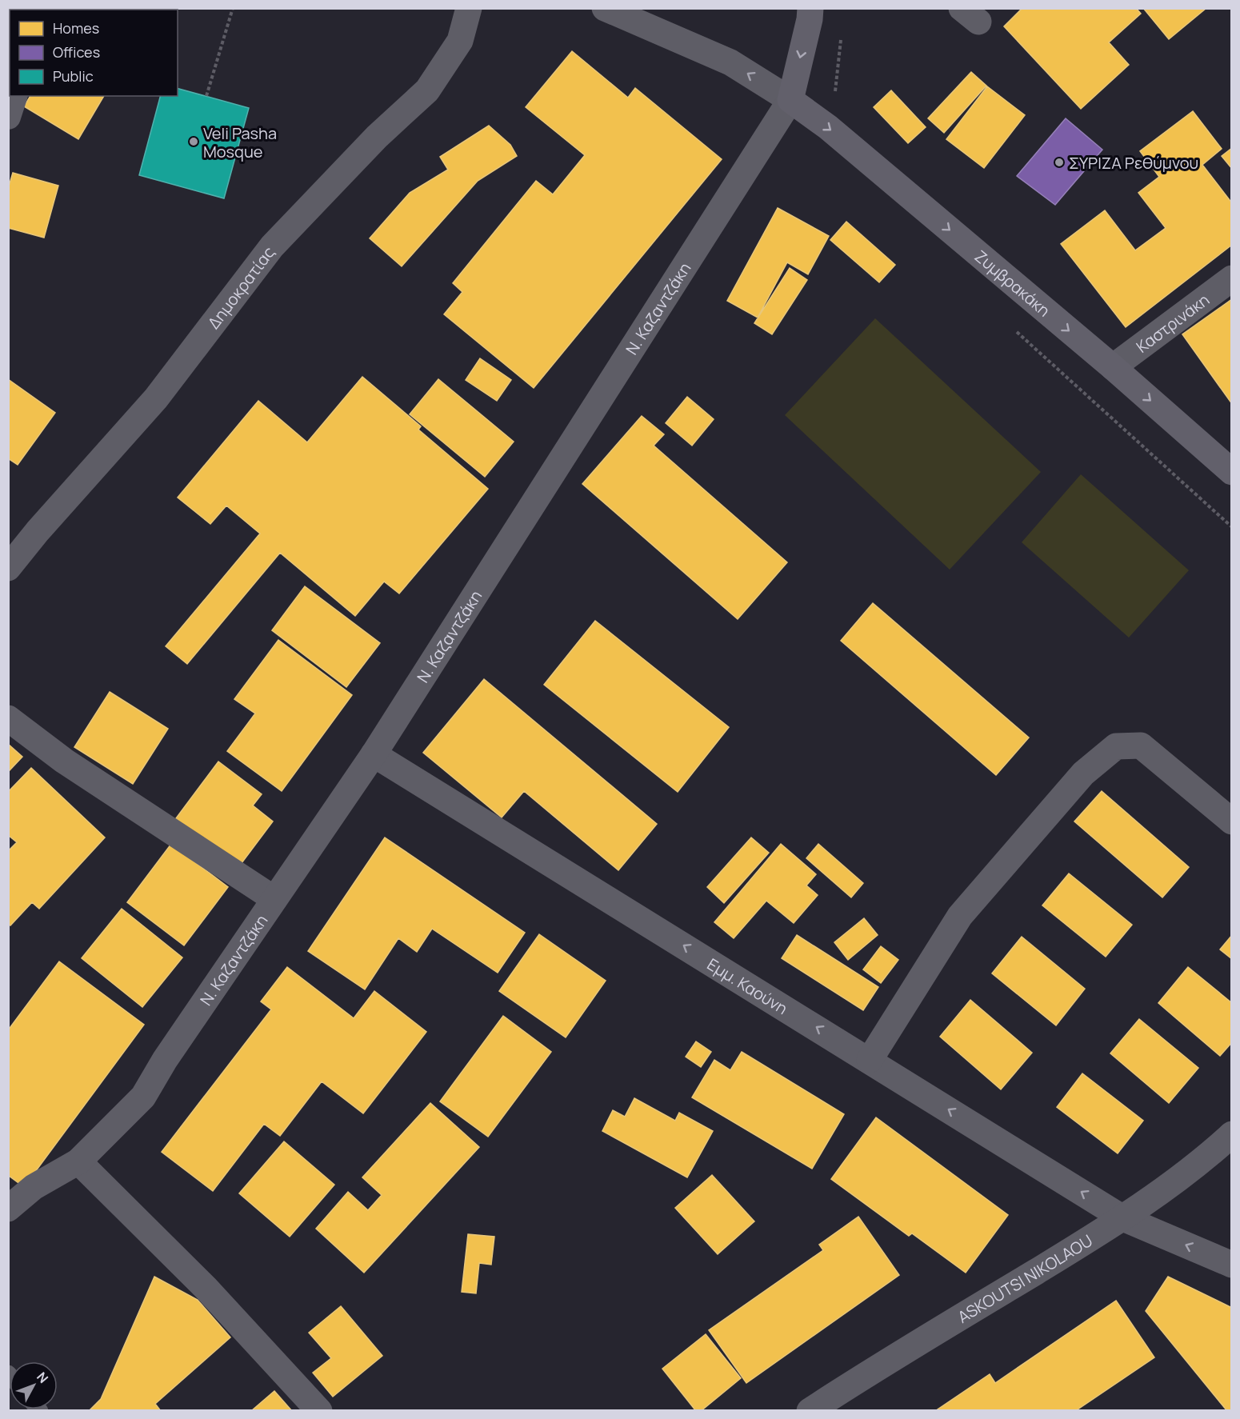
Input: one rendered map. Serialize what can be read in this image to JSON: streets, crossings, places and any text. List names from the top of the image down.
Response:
{
  "streets": {
    "main road": ["Ζυμβρακάκη", "Ν. Καζαντζάκη"],
    "street": [
      "Δημοκρατίας",
      "Καστρινάκη",
      "Εμμ. Καούνη",
      "ASKOUTSI NIKOLAOU"
    ]
  },
  "crossings": [
    ["Ζυμβρακάκη", "Ν. Καζαντζάκη"],
    ["Ζυμβρακάκη", "Καστρινάκη"],
    ["Ν. Καζαντζάκη", "Εμμ. Καούνη"],
    ["Εμμ. Καούνη", "ASKOUTSI NIKOLAOU"]
  ],
  "one_way": ["Ζυμβρακάκη", "Εμμ. Καούνη"],
  "places": ["Veli Pasha Mosque", "ΣΥΡΙΖΑ Ρεθύμνου"],
  "legend": ["Homes", "Offices", "Public"],
  "north": "top right"
}
